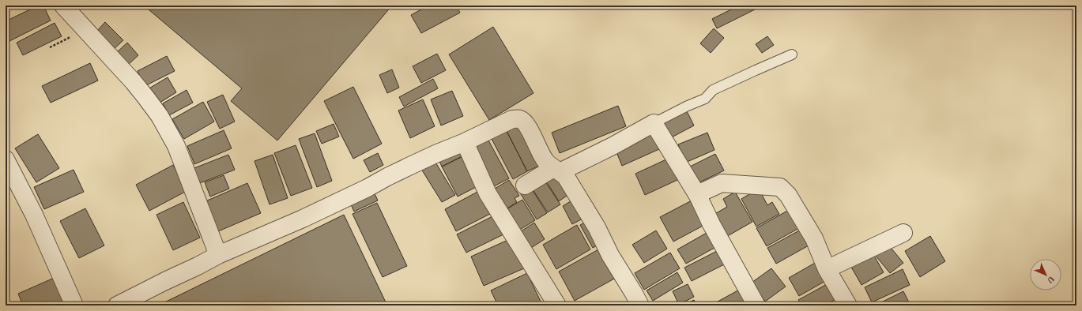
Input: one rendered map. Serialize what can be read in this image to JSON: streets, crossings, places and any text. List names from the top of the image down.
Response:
{
  "north": "bottom right"
}
